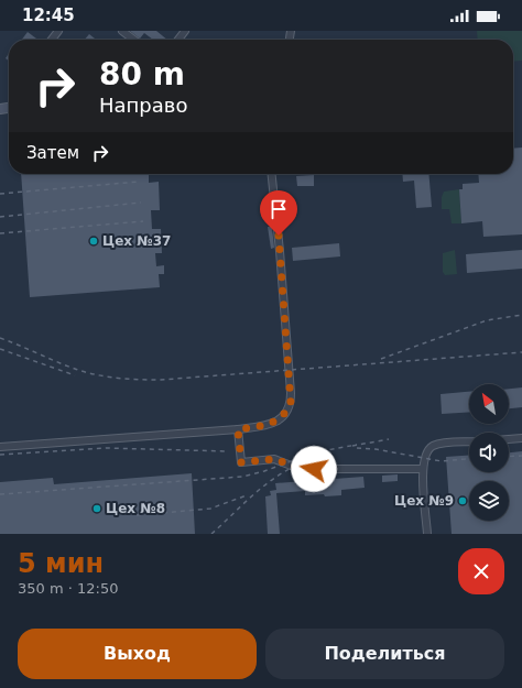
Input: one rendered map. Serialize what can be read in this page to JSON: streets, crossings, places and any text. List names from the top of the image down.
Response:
{
  "places": ["Цех №37", "Цех №9", "Цех №8"],
  "north": "top left",
  "page": {
    "status": "12:45",
    "turn": ["80 m", "Направо"],
    "then": "Затем",
    "heading": ["5 мин", "350 m · 12:50"],
    "buttons": ["Выход", "Поделиться"]
  }
}
